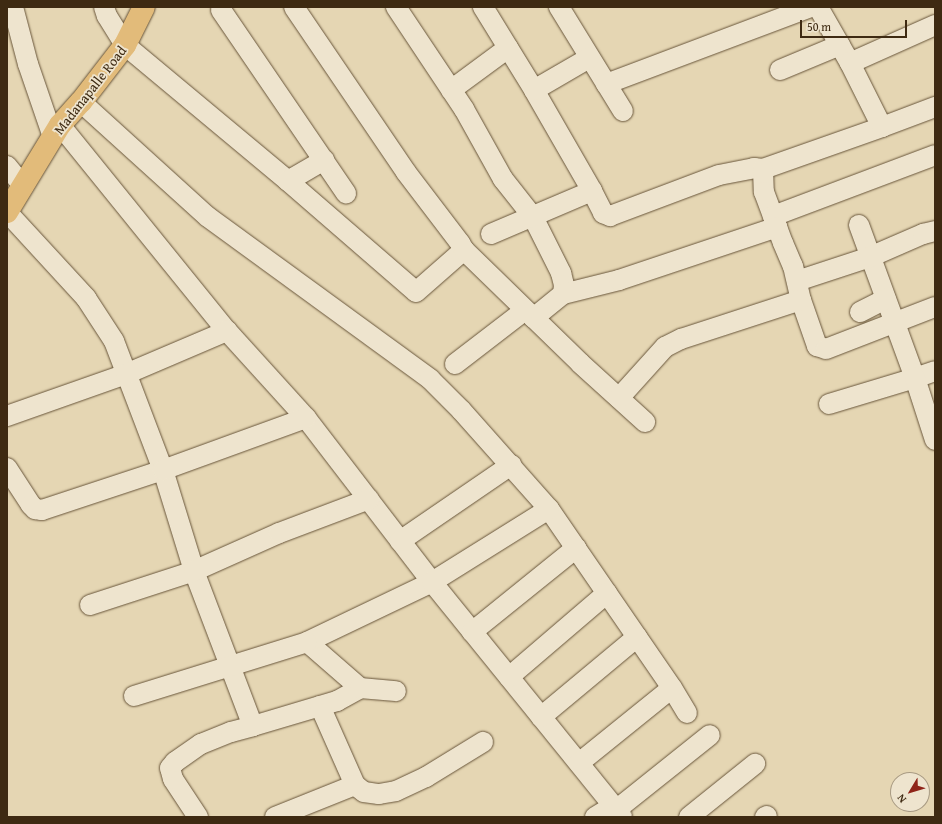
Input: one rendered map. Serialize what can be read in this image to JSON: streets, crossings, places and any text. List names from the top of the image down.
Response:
{
  "streets": {
    "main road": ["Madanapalle Road"]
  },
  "scale_bar": "50 m",
  "north": "bottom left"
}
